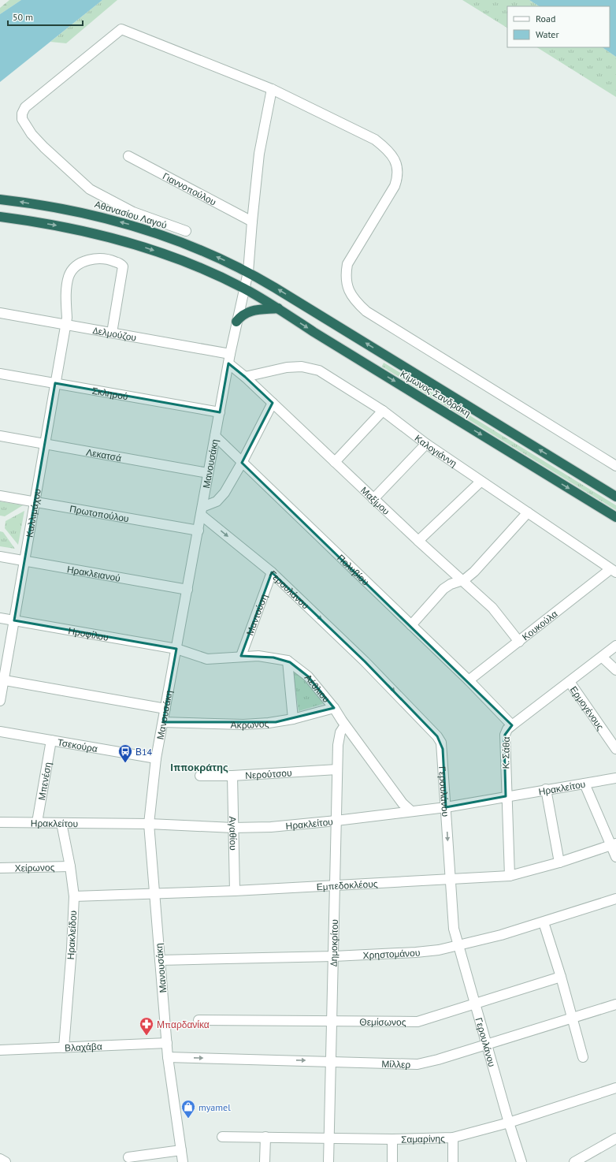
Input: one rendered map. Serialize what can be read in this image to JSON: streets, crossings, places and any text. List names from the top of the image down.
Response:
{
  "streets": {
    "highway": ["Αθανασίου Λαγού", "Κίμωνος Σανδράκη"],
    "street": [
      "Γιαννοπούλου",
      "Δελμούζου",
      "Σκληρού",
      "Καλογιάννη",
      "Λεκατσά",
      "Μανουσάκη",
      "Μαξίμου",
      "Καλλιμάχου",
      "Πρωτοπούλου",
      "Πολυβίου",
      "Ηρακλειανού",
      "Γερουλάνου",
      "Μαντούση",
      "Κουκούλα",
      "Ηροφίλου",
      "Αέθλιου",
      "Ερμογένους",
      "Άκρωνος",
      "Τσεκούρα",
      "Κ. Σάθα",
      "Νερούτσου",
      "Μπενέση",
      "Ηρακλείτου",
      "Αγαθίου",
      "Χείρωνος",
      "Εμπεδοκλέους",
      "Ηρακλείδου",
      "Δημοκρίτου",
      "Χρηστομάνου",
      "Θεμίσωνος",
      "Βλαχάβα",
      "Μίλλερ",
      "Σαμαρίνης"
    ]
  },
  "crossings": [
    ["Γιαννοπούλου", "Μανουσάκη"],
    ["Αθανασίου Λαγού", "Κίμωνος Σανδράκη"],
    ["Αθανασίου Λαγού", "Μανουσάκη"],
    ["Δελμούζου", "Μανουσάκη"],
    ["Δελμούζου", "Καλλιμάχου"],
    ["Σκληρού", "Μανουσάκη"],
    ["Σκληρού", "Καλλιμάχου"],
    ["Κίμωνος Σανδράκη", "Μανουσάκη"],
    ["Καλογιάννη", "Μαξίμου"],
    ["Καλογιάννη", "Κουκούλα"],
    ["Λεκατσά", "Μανουσάκη"],
    ["Λεκατσά", "Καλλιμάχου"],
    ["Μανουσάκη", "Μαξίμου"],
    ["Μανουσάκη", "Πρωτοπούλου"],
    ["Μανουσάκη", "Πολυβίου"],
    ["Μανουσάκη", "Ηρακλειανού"],
    ["Μανουσάκη", "Γερουλάνου"],
    ["Μανουσάκη", "Ηροφίλου"],
    ["Μανουσάκη", "Αέθλιου"],
    ["Μανουσάκη", "Άκρωνος"],
    ["Μανουσάκη", "Τσεκούρα"],
    ["Μανουσάκη", "Ηρακλείτου"],
    ["Μανουσάκη", "Εμπεδοκλέους"],
    ["Μανουσάκη", "Χρηστομάνου"],
    ["Μανουσάκη", "Βλαχάβα"],
    ["Μανουσάκη", "Μίλλερ"],
    ["Μαξίμου", "Κουκούλα"],
    ["Καλλιμάχου", "Πρωτοπούλου"],
    ["Καλλιμάχου", "Ηρακλειανού"],
    ["Καλλιμάχου", "Ηροφίλου"],
    ["Πολυβίου", "Κουκούλα"],
    ["Πολυβίου", "Κ. Σάθα"],
    ["Γερουλάνου", "Μαντούση"],
    ["Γερουλάνου", "Ηρακλείτου"],
    ["Γερουλάνου", "Εμπεδοκλέους"],
    ["Γερουλάνου", "Χρηστομάνου"],
    ["Γερουλάνου", "Θεμίσωνος"],
    ["Γερουλάνου", "Μίλλερ"],
    ["Γερουλάνου", "Σαμαρίνης"],
    ["Μαντούση", "Αέθλιου"],
    ["Ηροφίλου", "Αέθλιου"],
    ["Αέθλιου", "Άκρωνος"],
    ["Αέθλιου", "Ηρακλείτου"],
    ["Αέθλιου", "Δημοκρίτου"],
    ["Ερμογένους", "Κ. Σάθα"],
    ["Τσεκούρα", "Μπενέση"],
    ["Κ. Σάθα", "Ηρακλείτου"],
    ["Κ. Σάθα", "Εμπεδοκλέους"],
    ["Νερούτσου", "Αγαθίου"],
    ["Νερούτσου", "Δημοκρίτου"],
    ["Μπενέση", "Ηρακλείτου"],
    ["Ηρακλείτου", "Αγαθίου"],
    ["Ηρακλείτου", "Ηρακλείδου"],
    ["Ηρακλείτου", "Δημοκρίτου"],
    ["Αγαθίου", "Εμπεδοκλέους"],
    ["Χείρωνος", "Ηρακλείδου"],
    ["Εμπεδοκλέους", "Ηρακλείδου"],
    ["Εμπεδοκλέους", "Δημοκρίτου"],
    ["Ηρακλείδου", "Βλαχάβα"],
    ["Δημοκρίτου", "Χρηστομάνου"],
    ["Δημοκρίτου", "Θεμίσωνος"],
    ["Δημοκρίτου", "Μίλλερ"],
    ["Δημοκρίτου", "Σαμαρίνης"]
  ],
  "one_way": ["Γερουλάνου", "Μίλλερ"],
  "districts": ["Ιπποκράτης"],
  "places": {
    "bus stop": ["Β14"],
    "pharmacy": ["Μπαρδανίκα"],
    "shop": ["myamel"]
  },
  "legend": ["Road", "Water"],
  "scale_bar": "50 m"
}
